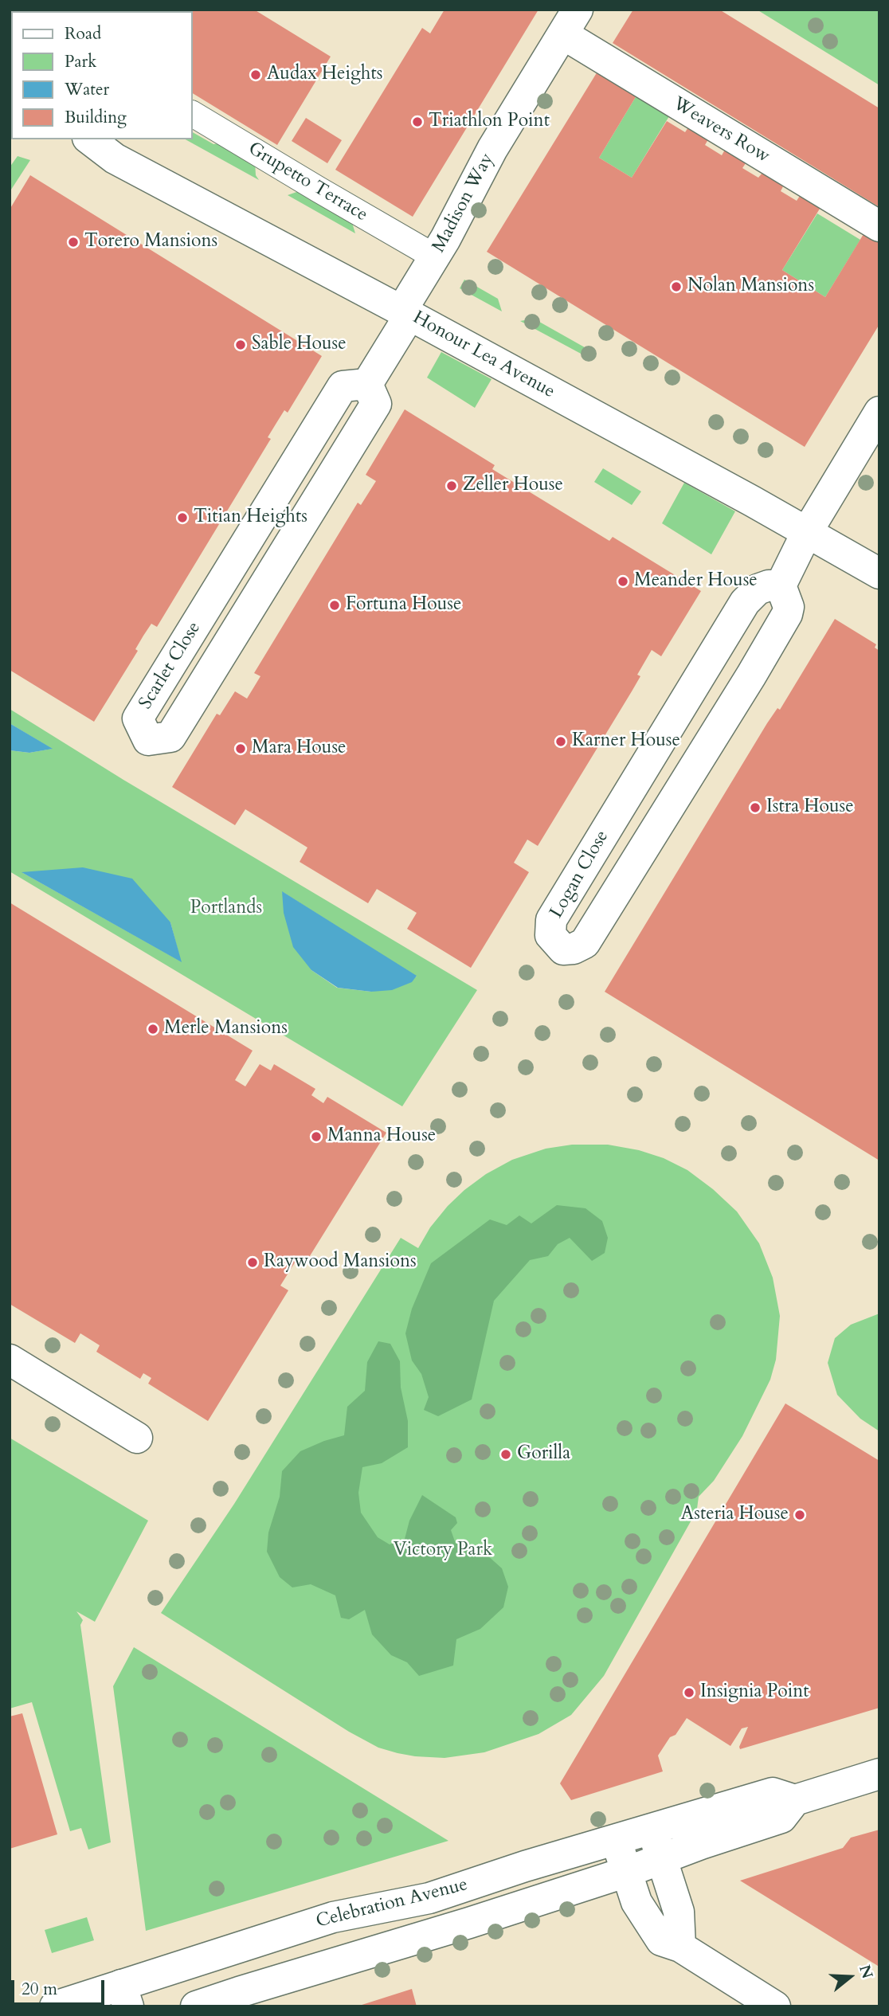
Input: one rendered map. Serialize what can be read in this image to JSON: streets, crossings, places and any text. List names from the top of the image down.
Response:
{
  "streets": {
    "street": [
      "Weavers Row",
      "Grupetto Terrace",
      "Madison Way",
      "Honour Lea Avenue",
      "Scarlet Close",
      "Logan Close",
      "Celebration Avenue"
    ]
  },
  "crossings": [
    ["Weavers Row", "Madison Way"],
    ["Madison Way", "Honour Lea Avenue"]
  ],
  "parks": ["Portlands", "Victory Park"],
  "places": [
    "Audax Heights",
    "Triathlon Point",
    "Torero Mansions",
    "Nolan Mansions",
    "Sable House",
    "Zeller House",
    "Titian Heights",
    "Meander House",
    "Fortuna House",
    "Karner House",
    "Mara House",
    "Istra House",
    "Merle Mansions",
    "Manna House",
    "Raywood Mansions",
    "Gorilla",
    "Asteria House",
    "Insignia Point"
  ],
  "legend": [
    "Road",
    "Park",
    "Water",
    "Building"
  ],
  "scale_bar": "20 m",
  "north": "right"
}
